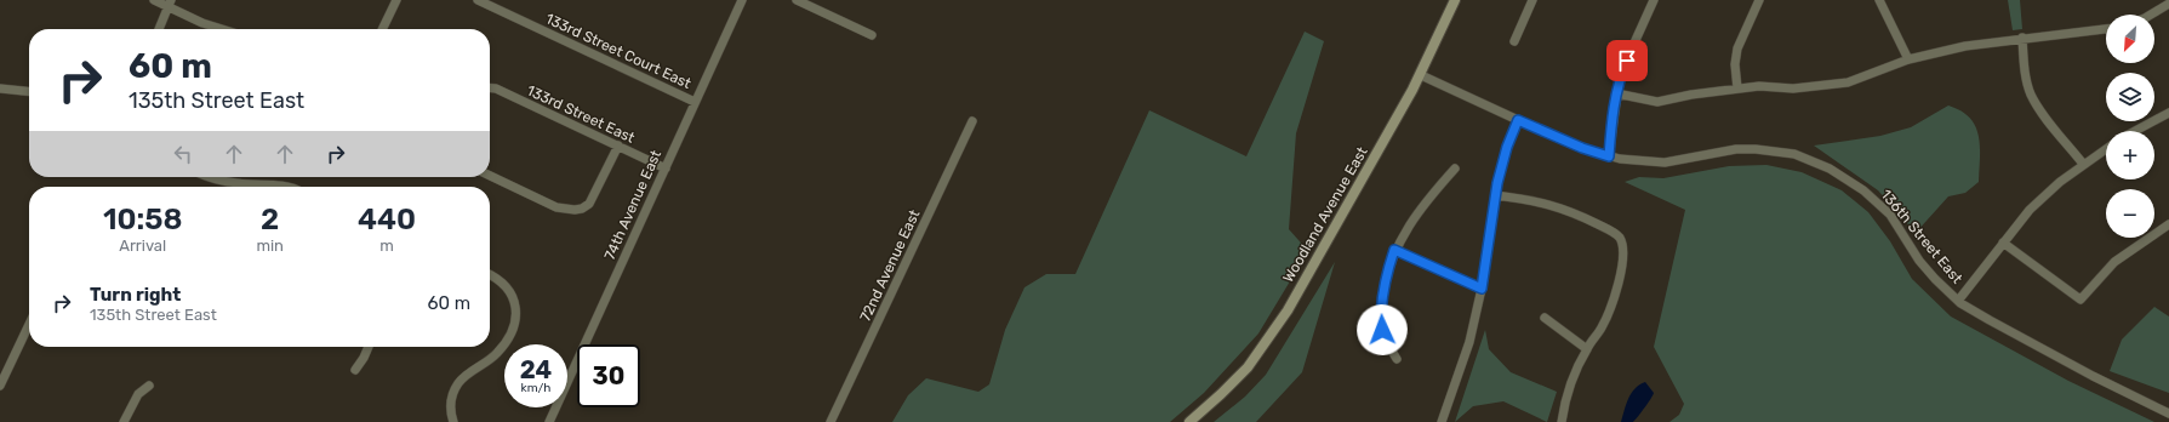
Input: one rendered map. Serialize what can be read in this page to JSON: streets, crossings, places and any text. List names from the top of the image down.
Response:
{
  "streets": {
    "street": [
      "133rd Street Court East",
      "133rd Street East",
      "74th Avenue East",
      "Woodland Avenue East",
      "136th Street East",
      "72nd Avenue East"
    ]
  },
  "crossings": [
    ["133rd Street Court East", "74th Avenue East"],
    ["133rd Street East", "74th Avenue East"],
    ["Woodland Avenue East", "136th Street East"]
  ],
  "north": "bottom left",
  "page": {
    "map_buttons": ["+", "−"],
    "turn": ["60 m", "135th Street East"],
    "eta": [
      "10:58",
      "Arrival",
      "2",
      "min",
      "440",
      "m"
    ],
    "list": [
      {
        "name": "Turn right",
        "note": "135th Street East",
        "value": "60 m"
      }
    ],
    "speed": "24 km/h",
    "limit": "30"
  }
}
